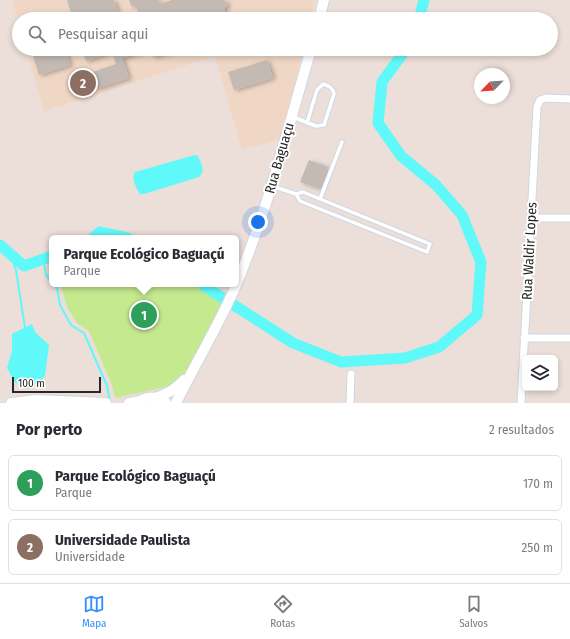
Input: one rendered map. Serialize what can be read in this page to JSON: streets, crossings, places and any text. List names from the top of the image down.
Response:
{
  "streets": {
    "main road": ["Rua Baguaçu"],
    "street": ["Rua Waldir Lopes"]
  },
  "scale_bar": "100 m",
  "north": "bottom left",
  "page": {
    "search": "Pesquisar aqui",
    "pins": ["2", "1"],
    "popup": ["Parque Ecológico Baguaçú", "Parque"],
    "scale": "100 m",
    "heading": ["Por perto", "2 resultados"],
    "list": [
      {
        "mark": "1",
        "name": "Parque Ecológico Baguaçú",
        "note": "Parque",
        "value": "170 m"
      },
      {
        "mark": "2",
        "name": "Universidade Paulista",
        "note": "Universidade",
        "value": "250 m"
      }
    ],
    "nav": ["Mapa", "Rotas", "Salvos"]
  }
}
